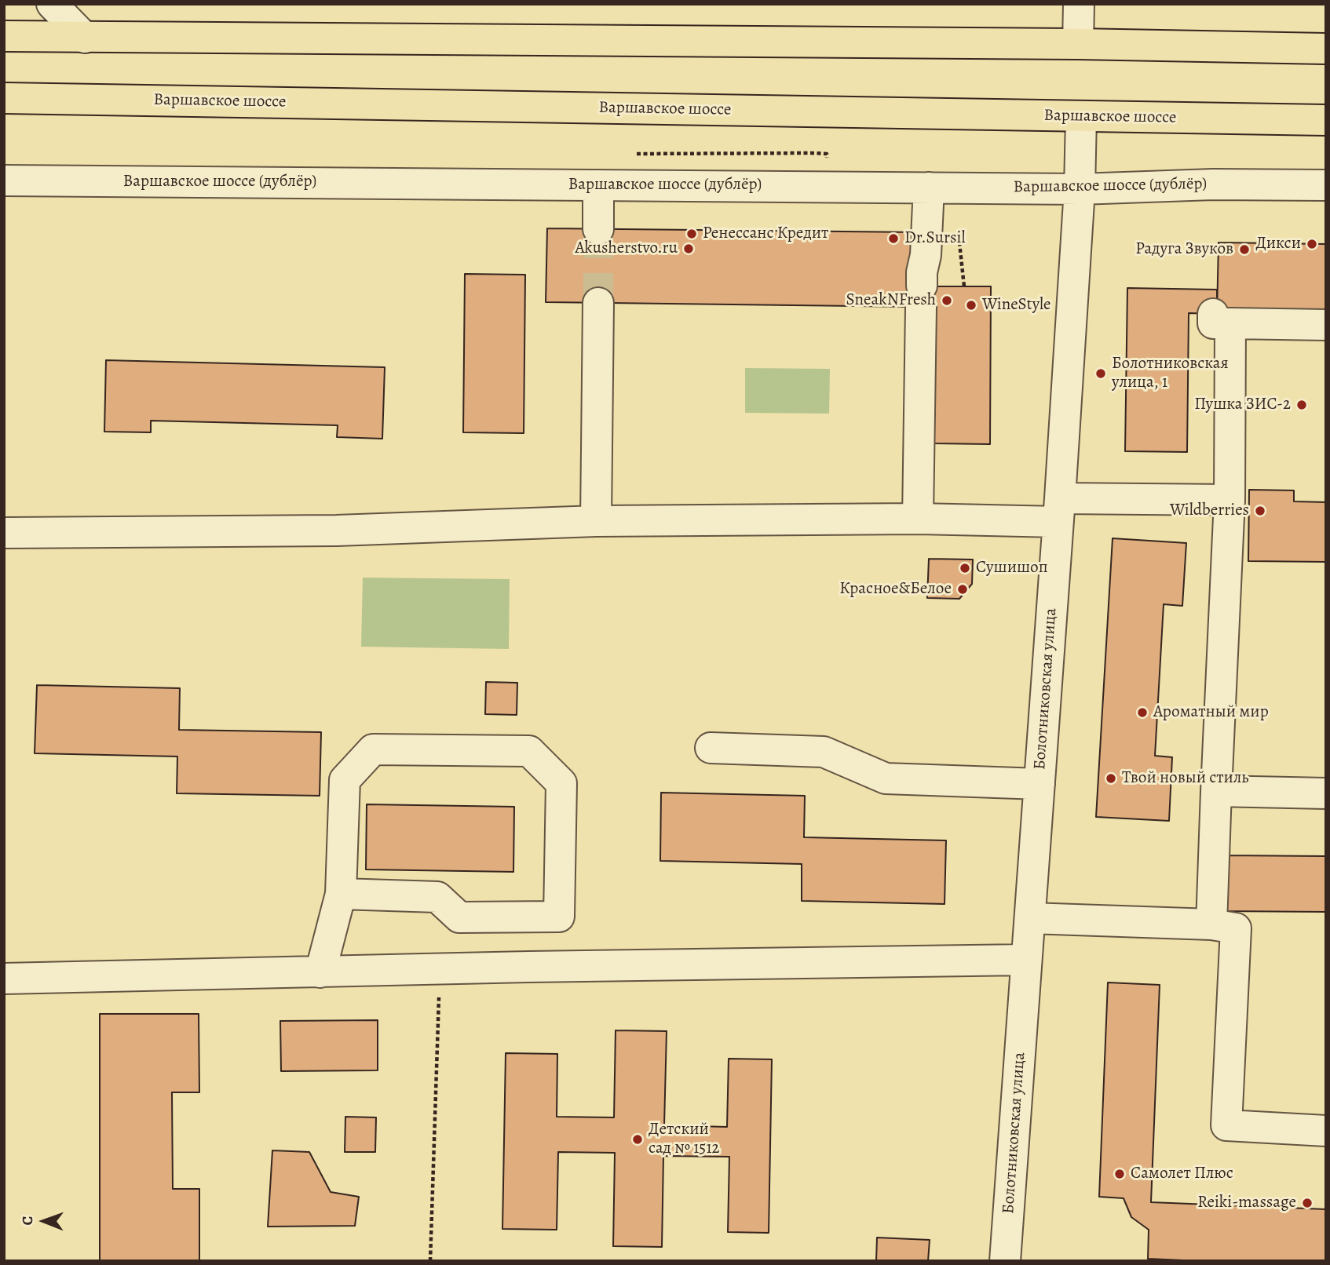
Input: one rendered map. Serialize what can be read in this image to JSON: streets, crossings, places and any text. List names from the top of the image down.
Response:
{
  "streets": {
    "main road": ["Варшавское шоссе"],
    "street": ["Варшавское шоссе (дублёр)", "Болотниковская улица"]
  },
  "crossings": [
    ["Варшавское шоссе", "Болотниковская улица"],
    ["Варшавское шоссе (дублёр)", "Болотниковская улица"]
  ],
  "places": [
    "Ренессанс Кредит",
    "Dr.Sursil",
    "Дикси",
    "Akusherstvo.ru",
    "Радуга Звуков",
    "SneakNFresh",
    "WineStyle",
    "Болотниковская улица, 1",
    "Пушка ЗИС-2",
    "Wildberries",
    "Сушишоп",
    "Красное&Белое",
    "Ароматный мир",
    "Твой новый стиль",
    "Детский сад № 1512",
    "Самолет Плюс",
    "Reiki-massage"
  ],
  "north": "left"
}
